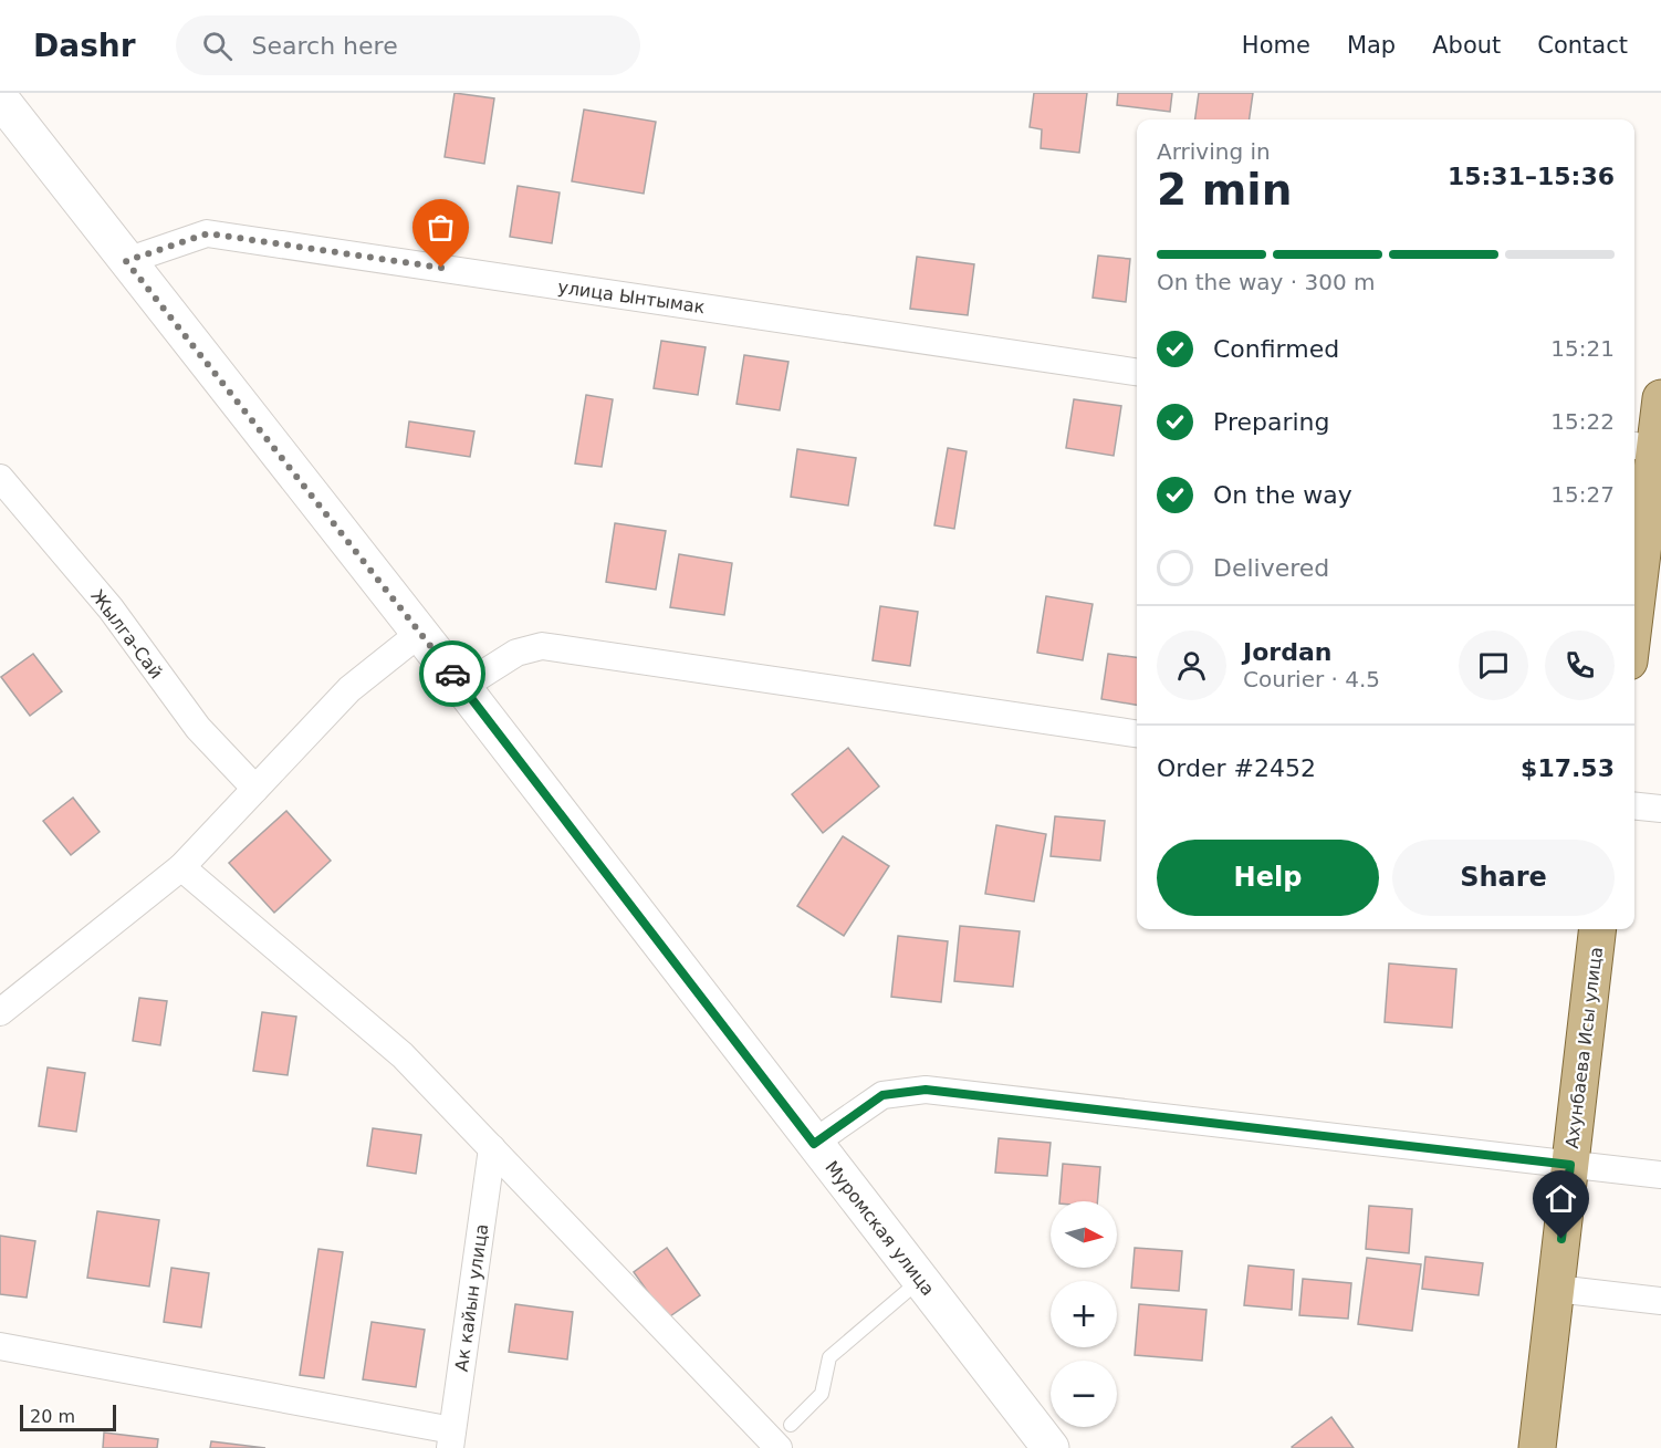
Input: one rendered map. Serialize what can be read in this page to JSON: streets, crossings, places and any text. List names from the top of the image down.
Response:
{
  "streets": {
    "main road": ["Ахунбаева Исы улица"],
    "street": [
      "улица Ынтымак",
      "Жылга-Сай",
      "Муромская улица",
      "Ак кайын улица"
    ]
  },
  "crossings": [
    ["улица Ынтымак", "Муромская улица"]
  ],
  "scale_bar": "20 m",
  "north": "right",
  "page": {
    "header": "Dashr",
    "search": "Search here",
    "nav": [
      "Home",
      "Map",
      "About",
      "Contact"
    ],
    "heading": ["2 min", "Arriving in", "15:31–15:36"],
    "panel": [
      "Jordan",
      "Courier · 4.5",
      "Order #2452",
      "$17.53"
    ],
    "bar": "On the way · 300 m",
    "list": [
      ["Confirmed", "15:21"],
      ["Preparing", "15:22"],
      ["On the way", "15:27"],
      "Delivered"
    ],
    "buttons": ["Help", "Share"],
    "map_buttons": ["+", "−"],
    "scale": "20 m"
  }
}
